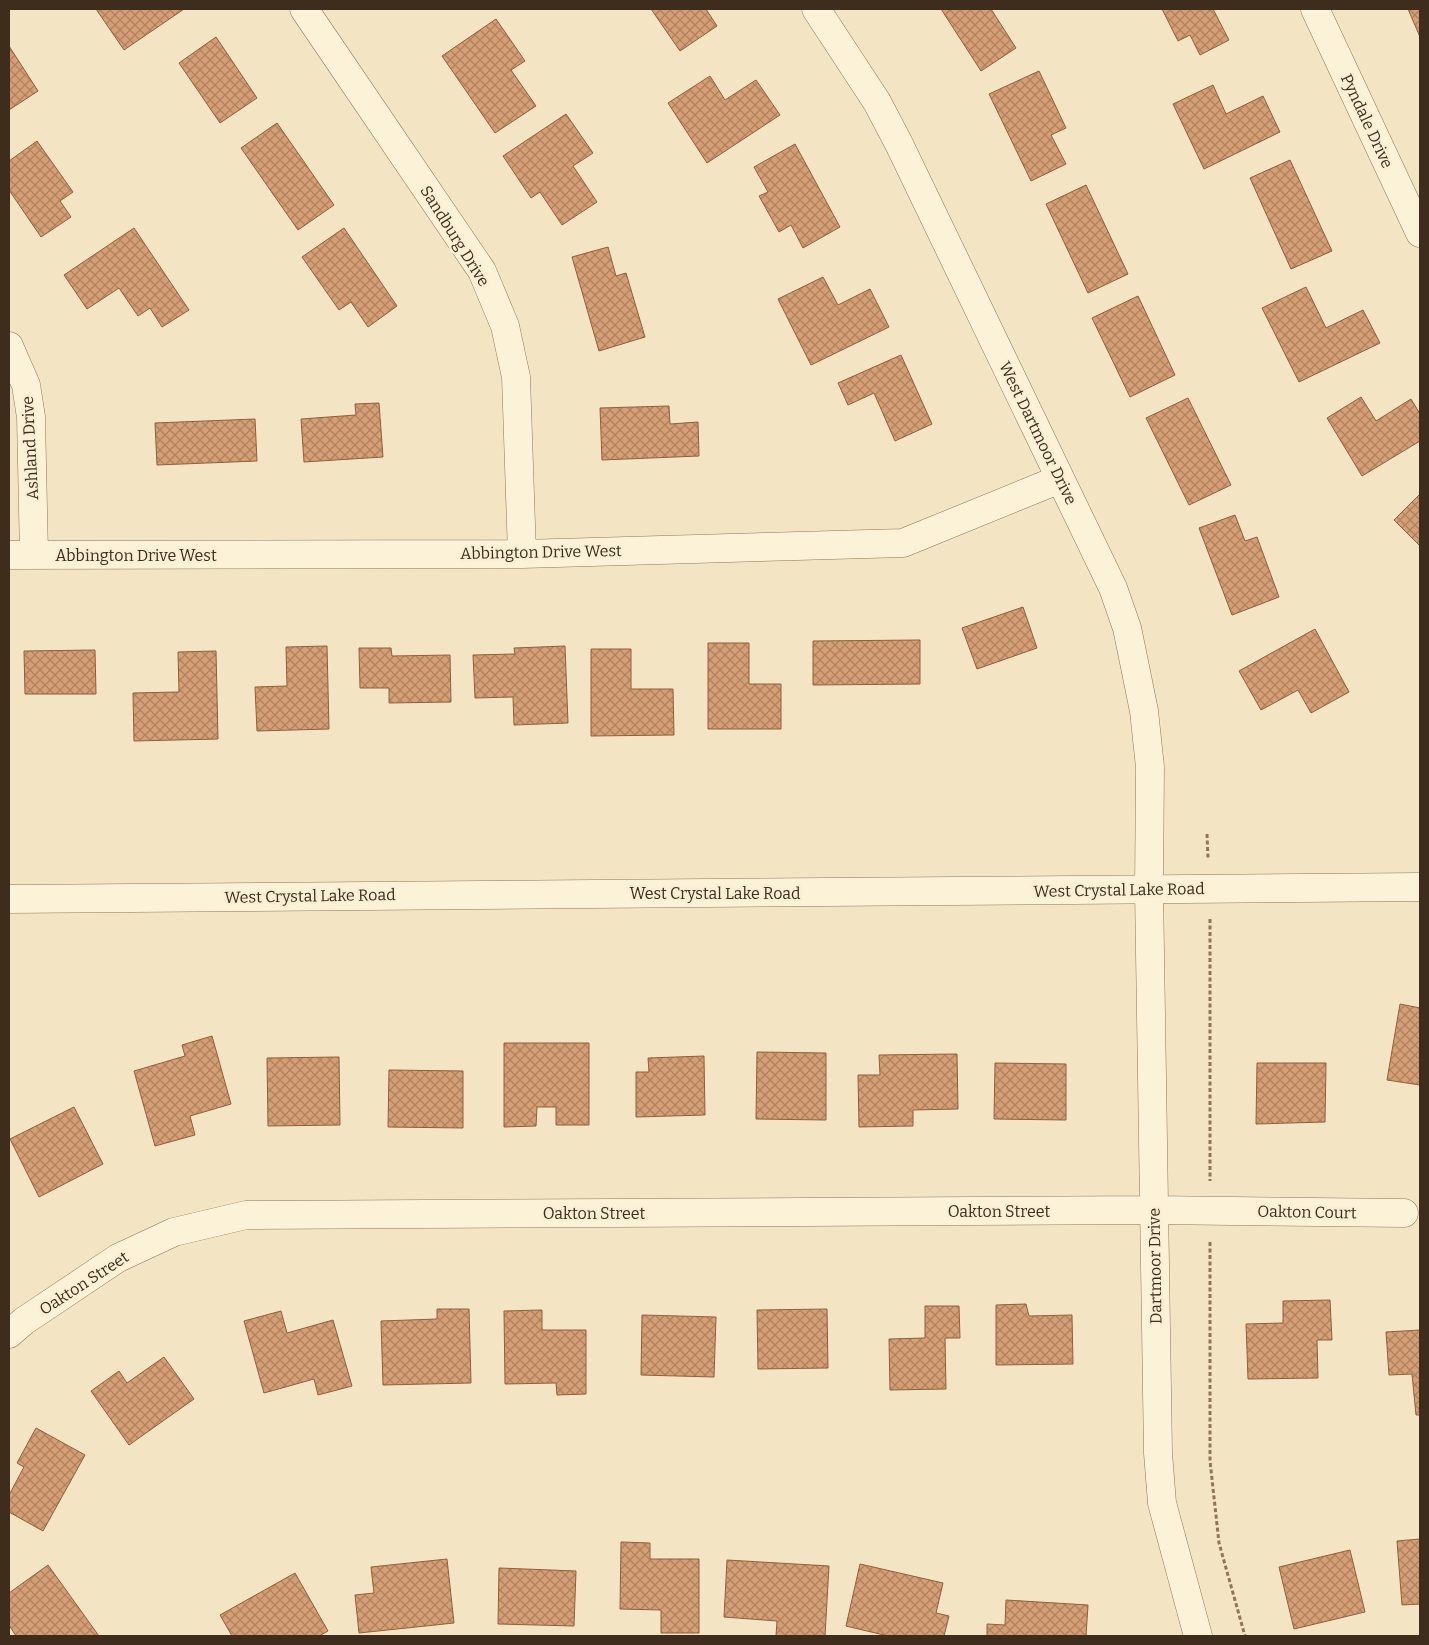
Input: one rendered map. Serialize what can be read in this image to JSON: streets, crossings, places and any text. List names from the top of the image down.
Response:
{
  "streets": {
    "street": [
      "Pyndale Drive",
      "Sandburg Drive",
      "West Dartmoor Drive",
      "Ashland Drive",
      "Abbington Drive West",
      "West Crystal Lake Road",
      "Oakton Street",
      "Oakton Court",
      "Dartmoor Drive"
    ]
  },
  "crossings": [
    ["Sandburg Drive", "Abbington Drive West"],
    ["West Dartmoor Drive", "Abbington Drive West"],
    ["West Dartmoor Drive", "West Crystal Lake Road"],
    ["West Dartmoor Drive", "Dartmoor Drive"],
    ["Ashland Drive", "Abbington Drive West"],
    ["West Crystal Lake Road", "Dartmoor Drive"],
    ["Oakton Street", "Oakton Court"],
    ["Oakton Street", "Dartmoor Drive"]
  ]
}
